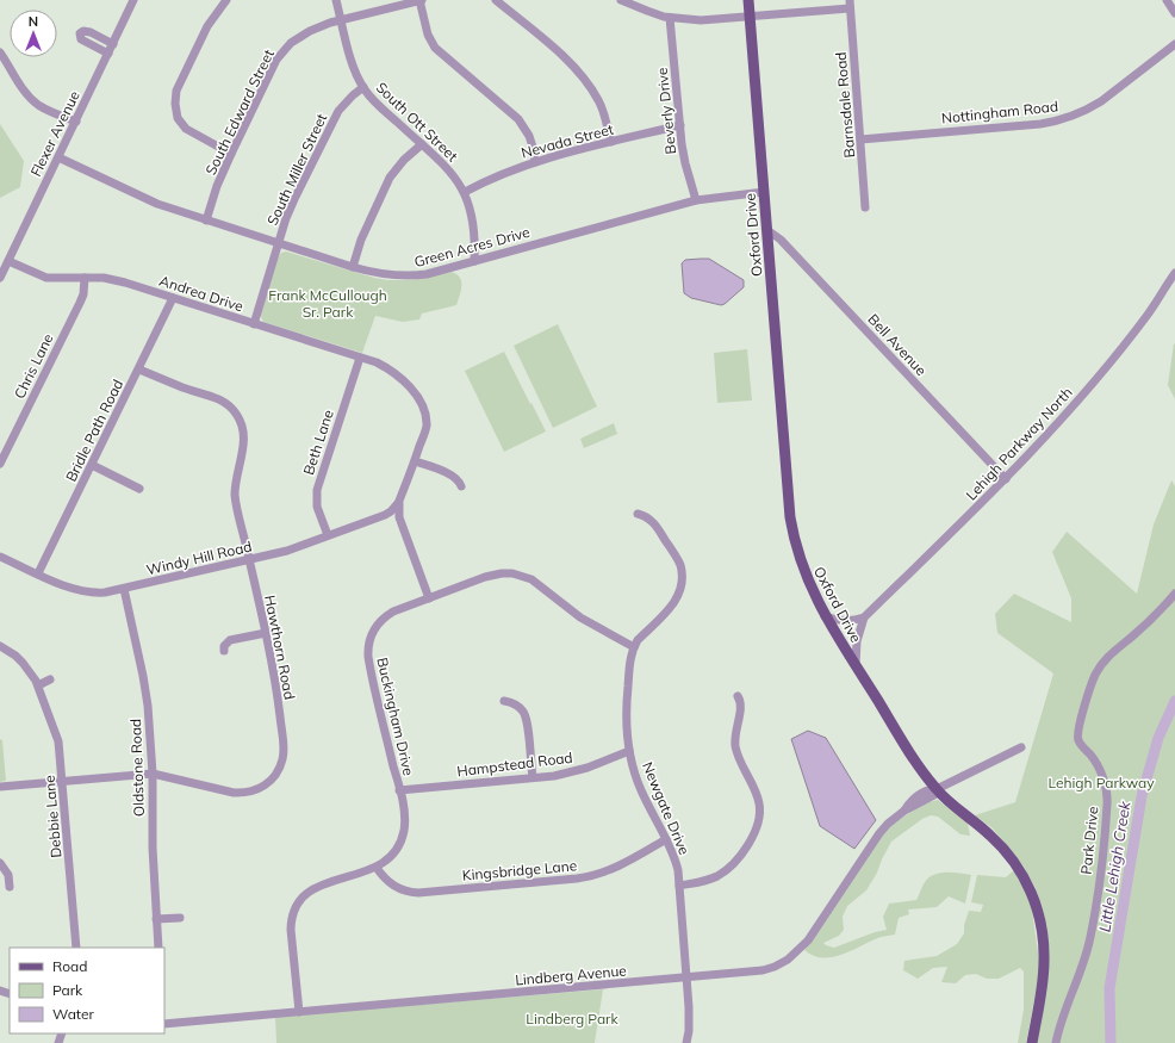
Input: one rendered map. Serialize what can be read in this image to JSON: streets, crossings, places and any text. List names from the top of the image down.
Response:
{
  "streets": {
    "main road": ["Oxford Drive"],
    "street": [
      "Barnsdale Road",
      "Beverly Drive",
      "South Edward Street",
      "Nottingham Road",
      "South Ott Street",
      "Flexer Avenue",
      "Nevada Street",
      "South Miller Street",
      "Green Acres Drive",
      "Andrea Drive",
      "Bell Avenue",
      "Chris Lane",
      "Bridle Path Road",
      "Beth Lane",
      "Lehigh Parkway North",
      "Windy Hill Road",
      "Hawthorn Road",
      "Buckingham Drive",
      "Hampstead Road",
      "Oldstone Road",
      "Newgate Drive",
      "Debbie Lane",
      "Park Drive",
      "Kingsbridge Lane",
      "Lindberg Avenue"
    ]
  },
  "crossings": [
    ["Barnsdale Road", "Nottingham Road"],
    ["Beverly Drive", "Nevada Street"],
    ["Beverly Drive", "Green Acres Drive"],
    ["South Edward Street", "South Ott Street"],
    ["South Edward Street", "Green Acres Drive"],
    ["South Ott Street", "Nevada Street"],
    ["South Ott Street", "South Miller Street"],
    ["South Ott Street", "Green Acres Drive"],
    ["Flexer Avenue", "Green Acres Drive"],
    ["Flexer Avenue", "Andrea Drive"],
    ["South Miller Street", "Green Acres Drive"],
    ["South Miller Street", "Andrea Drive"],
    ["Oxford Drive", "Green Acres Drive"],
    ["Oxford Drive", "Bell Avenue"],
    ["Oxford Drive", "Lehigh Parkway North"],
    ["Oxford Drive", "Lindberg Avenue"],
    ["Andrea Drive", "Chris Lane"],
    ["Andrea Drive", "Bridle Path Road"],
    ["Andrea Drive", "Beth Lane"],
    ["Andrea Drive", "Windy Hill Road"],
    ["Andrea Drive", "Buckingham Drive"],
    ["Bell Avenue", "Lehigh Parkway North"],
    ["Bridle Path Road", "Windy Hill Road"],
    ["Bridle Path Road", "Hawthorn Road"],
    ["Beth Lane", "Windy Hill Road"],
    ["Windy Hill Road", "Hawthorn Road"],
    ["Windy Hill Road", "Oldstone Road"],
    ["Hawthorn Road", "Oldstone Road"],
    ["Hawthorn Road", "Debbie Lane"],
    ["Buckingham Drive", "Hampstead Road"],
    ["Buckingham Drive", "Newgate Drive"],
    ["Buckingham Drive", "Kingsbridge Lane"],
    ["Buckingham Drive", "Lindberg Avenue"],
    ["Hampstead Road", "Newgate Drive"],
    ["Newgate Drive", "Kingsbridge Lane"],
    ["Newgate Drive", "Lindberg Avenue"]
  ],
  "water": ["Little Lehigh Creek"],
  "parks": ["Frank McCullough Sr. Park", "Lehigh Parkway", "Lindberg Park"],
  "legend": ["Road", "Park", "Water"],
  "north": "top"
}
